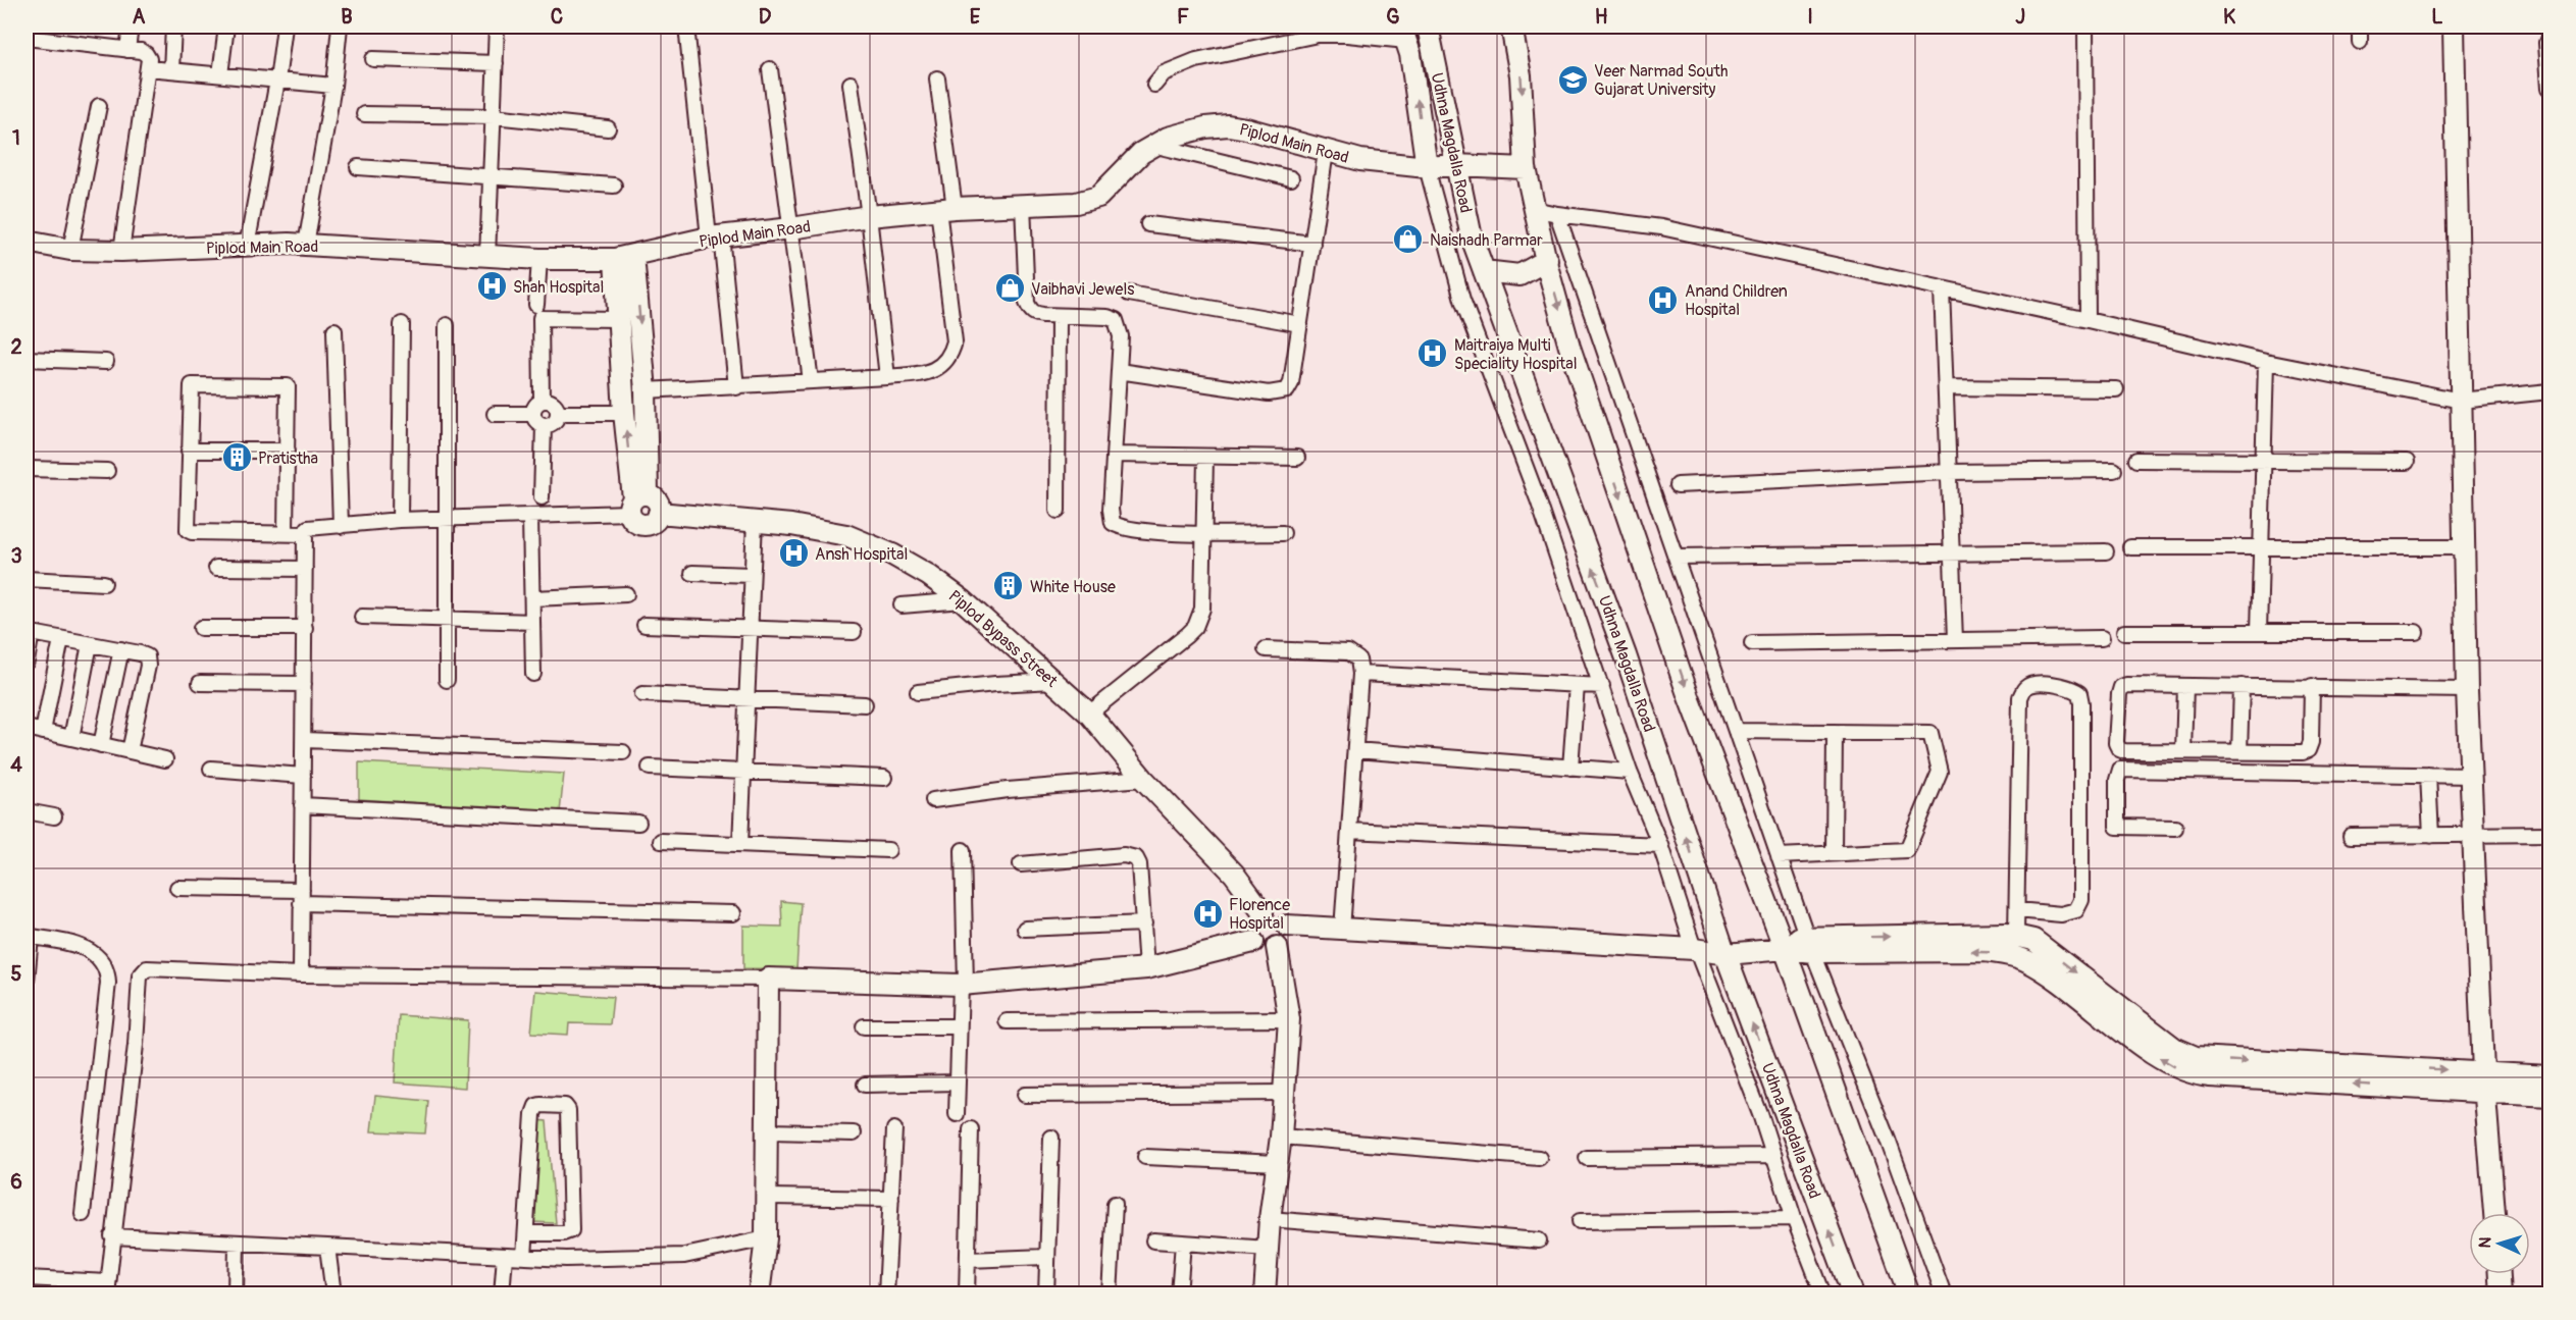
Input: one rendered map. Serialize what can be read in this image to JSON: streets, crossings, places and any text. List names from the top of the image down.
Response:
{
  "streets": {
    "street": ["Piplod Main Road", "Udhna Magdalla Road", "Piplod Bypass Street"]
  },
  "crossings": [
    ["Piplod Main Road", "Udhna Magdalla Road"]
  ],
  "places": {
    "school or university": ["Veer Narmad South Gujarat University"],
    "shop": ["Naishadh Parmar", "Vaibhavi Jewels"],
    "hospital": [
      "Shah Hospital",
      "Anand Children Hospital",
      "Maitraiya Multi Speciality Hospital",
      "Ansh Hospital",
      "Florence Hospital"
    ],
    "building": ["Pratistha", "White House"]
  },
  "north": "left",
  "grid": {
    "columns": [
      "A",
      "B",
      "C",
      "D",
      "E",
      "F",
      "G",
      "H",
      "I",
      "J",
      "K",
      "L"
    ],
    "rows": [
      "1",
      "2",
      "3",
      "4",
      "5",
      "6"
    ]
  }
}
